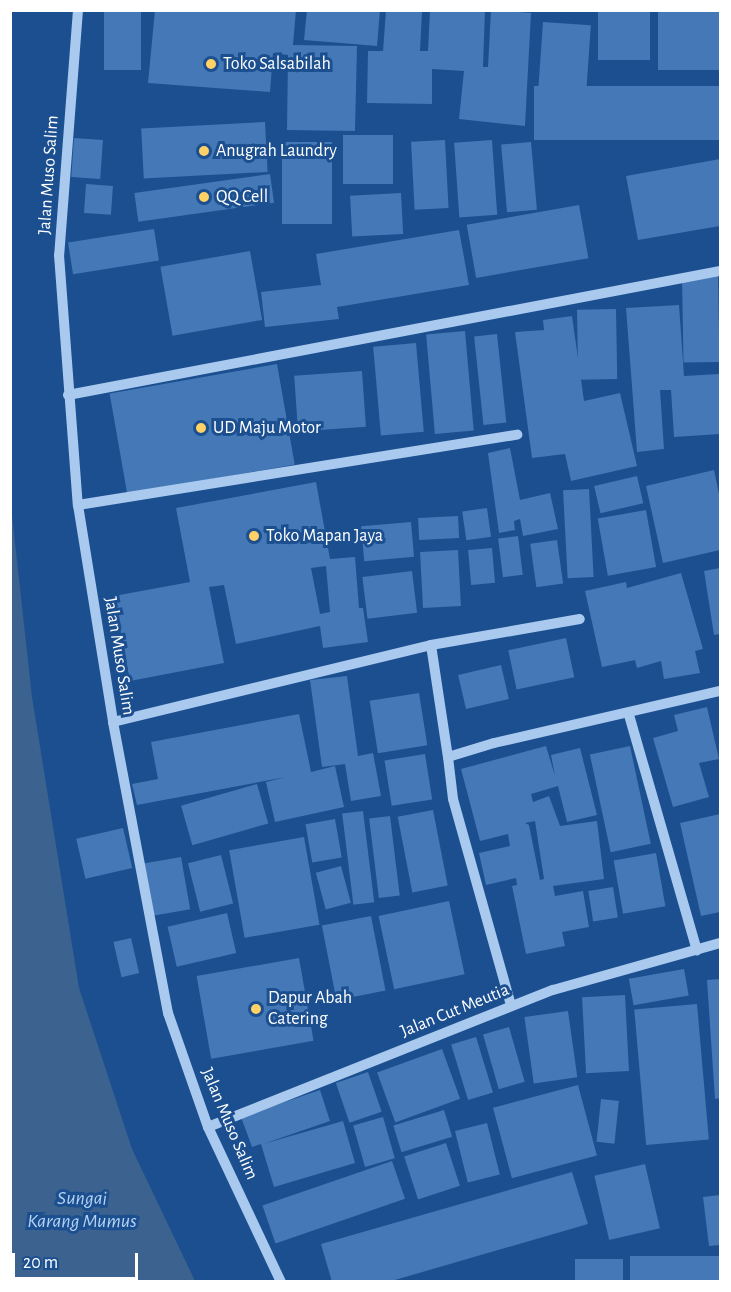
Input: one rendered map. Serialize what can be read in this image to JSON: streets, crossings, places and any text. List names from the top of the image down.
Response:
{
  "streets": {
    "street": ["Jalan Muso Salim", "Jalan Cut Meutia"]
  },
  "crossings": [
    ["Jalan Muso Salim", "Jalan Cut Meutia"]
  ],
  "water": ["Sungai Karang Mumus"],
  "places": [
    "Toko Salsabilah",
    "Anugrah Laundry",
    "QQ Cell",
    "UD Maju Motor",
    "Toko Mapan Jaya",
    "Dapur Abah Catering"
  ],
  "scale_bar": "20 m"
}
